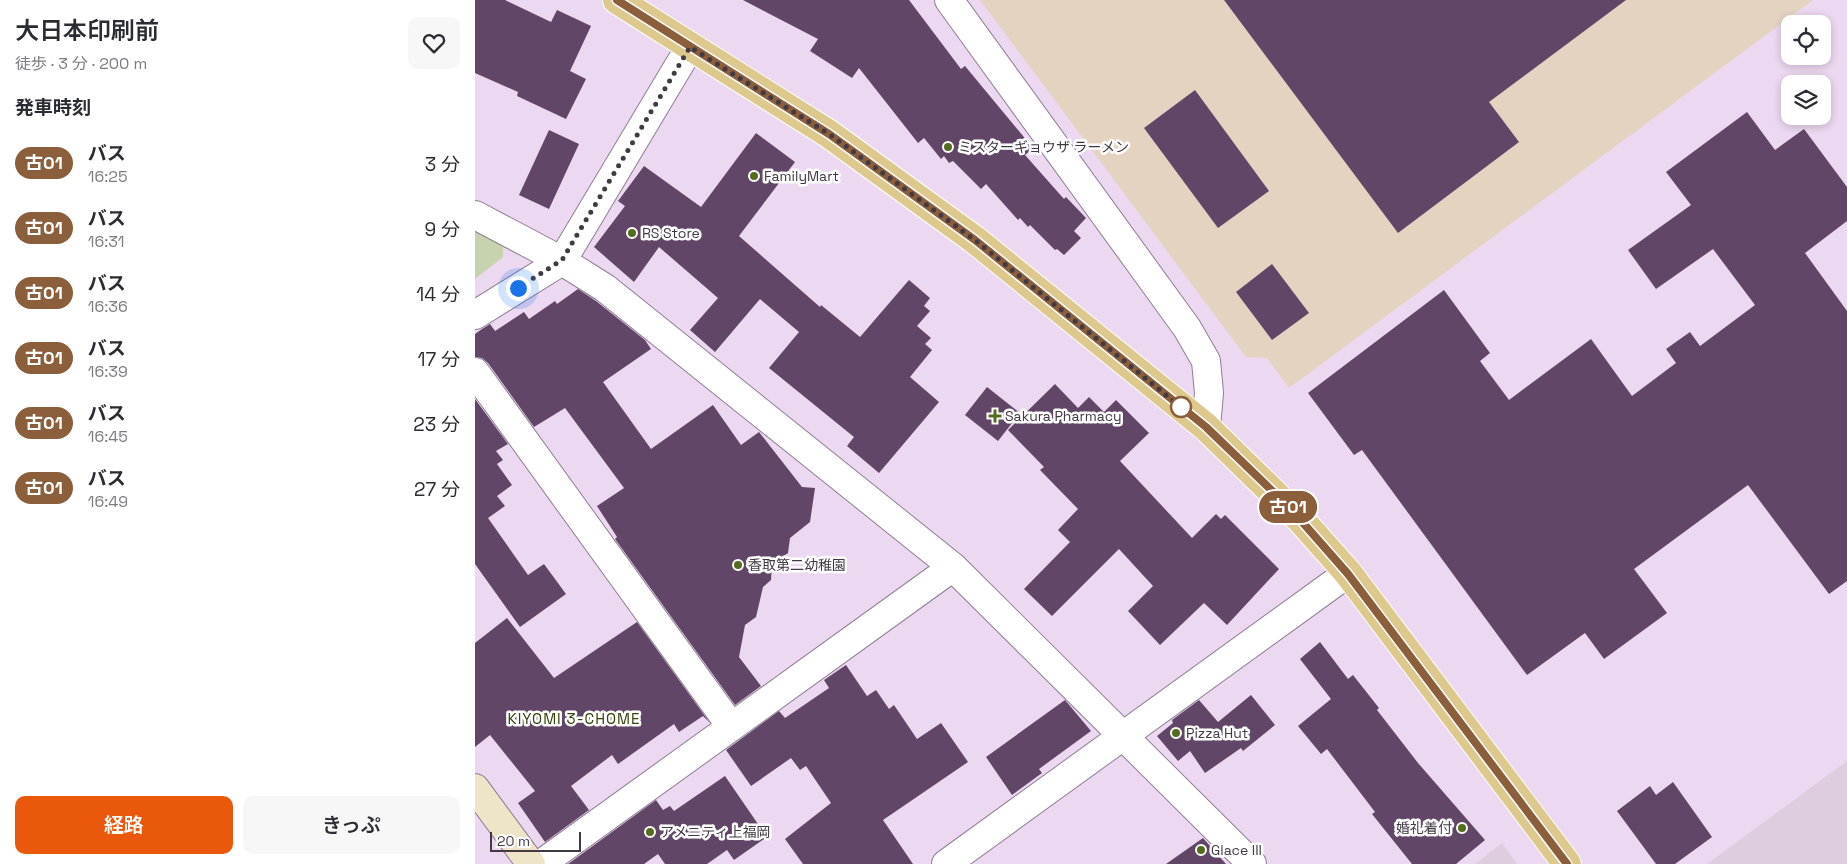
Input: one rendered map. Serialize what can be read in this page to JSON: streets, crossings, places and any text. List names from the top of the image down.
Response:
{
  "districts": ["KIYOMI 3-CHOME"],
  "places": {
    "other": [
      "ミスターギョウザ ラーメン",
      "FamilyMart",
      "RS Store",
      "香取第二幼稚園",
      "Pizza Hut",
      "婚礼着付",
      "アメニティ上福岡",
      "Glace III"
    ],
    "health": ["Sakura Pharmacy"]
  },
  "lines": ["bus line 古01"],
  "scale_bar": "20 m",
  "page": {
    "heading": [
      ["大日本印刷前", "徒歩 · 3 分 · 200 m"],
      "発車時刻"
    ],
    "on_map": "古01",
    "list": [
      {
        "mark": "古01",
        "name": "バス",
        "note": "16:25",
        "value": "3 分"
      },
      {
        "mark": "古01",
        "name": "バス",
        "note": "16:31",
        "value": "9 分"
      },
      {
        "mark": "古01",
        "name": "バス",
        "note": "16:36",
        "value": "14 分"
      },
      {
        "mark": "古01",
        "name": "バス",
        "note": "16:39",
        "value": "17 分"
      },
      {
        "mark": "古01",
        "name": "バス",
        "note": "16:45",
        "value": "23 分"
      },
      {
        "mark": "古01",
        "name": "バス",
        "note": "16:49",
        "value": "27 分"
      }
    ],
    "buttons": ["経路", "きっぷ"],
    "scale": "20 m"
  }
}
